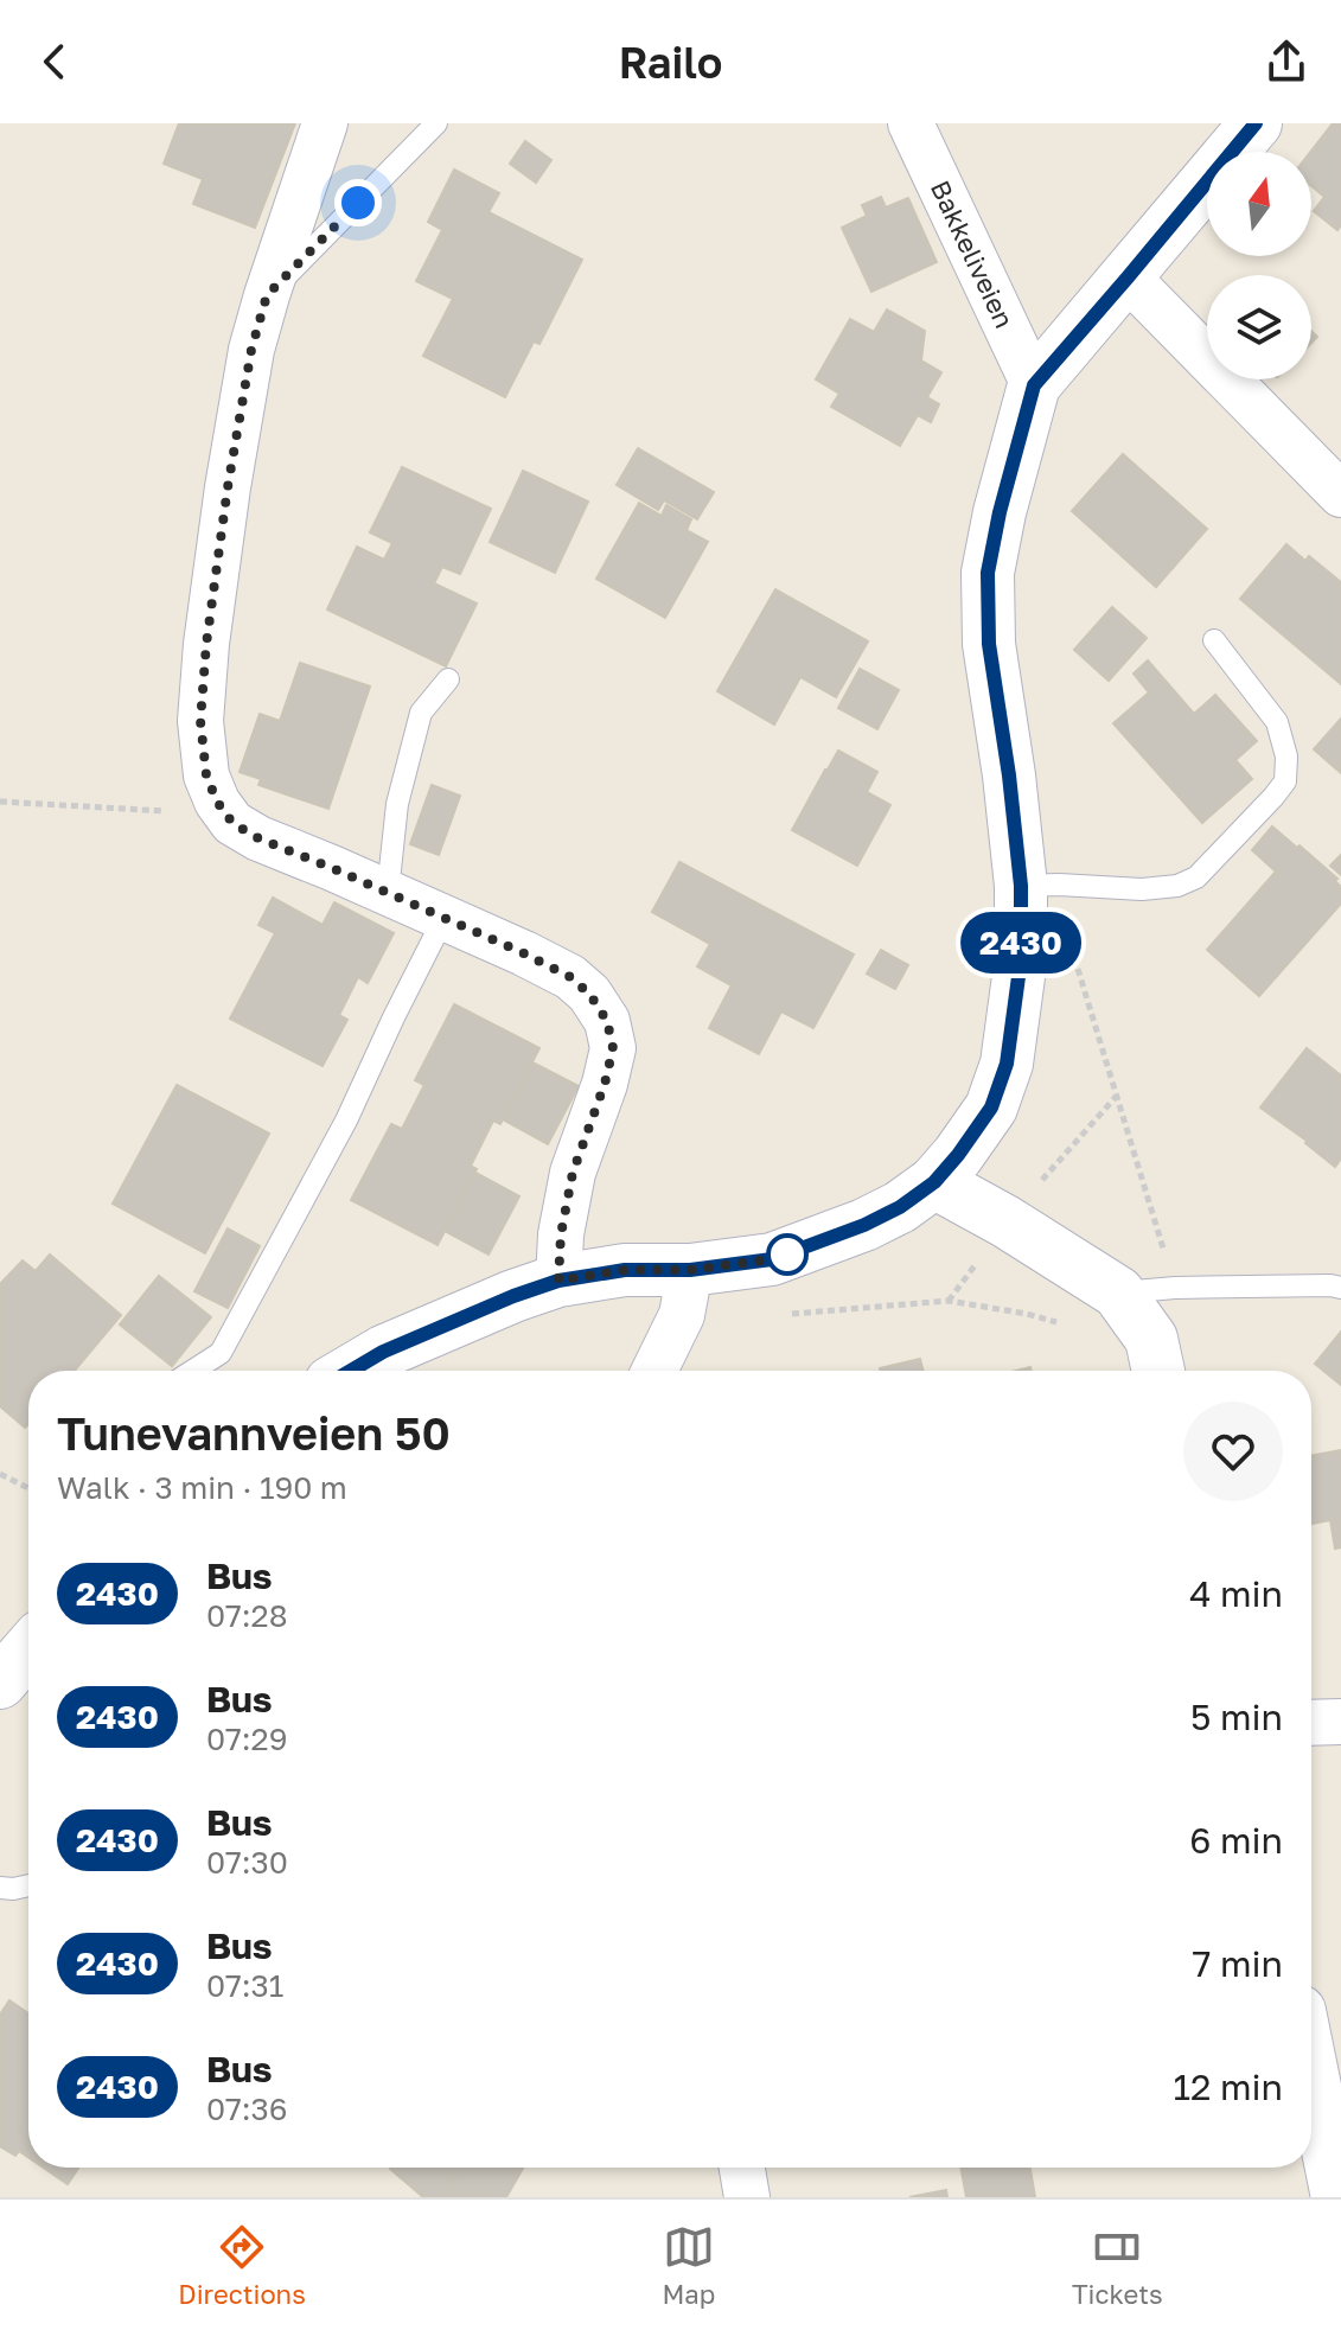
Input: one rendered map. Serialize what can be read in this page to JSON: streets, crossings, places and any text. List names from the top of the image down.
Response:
{
  "streets": {
    "street": ["Bakkeliveien"]
  },
  "lines": ["bus line 2430"],
  "north": "top",
  "page": {
    "header": "Railo",
    "on_map": "2430",
    "heading": ["Tunevannveien 50", "Walk · 3 min · 190 m"],
    "list": [
      {
        "mark": "2430",
        "name": "Bus",
        "note": "07:28",
        "value": "4 min"
      },
      {
        "mark": "2430",
        "name": "Bus",
        "note": "07:29",
        "value": "5 min"
      },
      {
        "mark": "2430",
        "name": "Bus",
        "note": "07:30",
        "value": "6 min"
      },
      {
        "mark": "2430",
        "name": "Bus",
        "note": "07:31",
        "value": "7 min"
      },
      {
        "mark": "2430",
        "name": "Bus",
        "note": "07:36",
        "value": "12 min"
      }
    ],
    "tabs": ["Directions", "Map", "Tickets"]
  }
}
